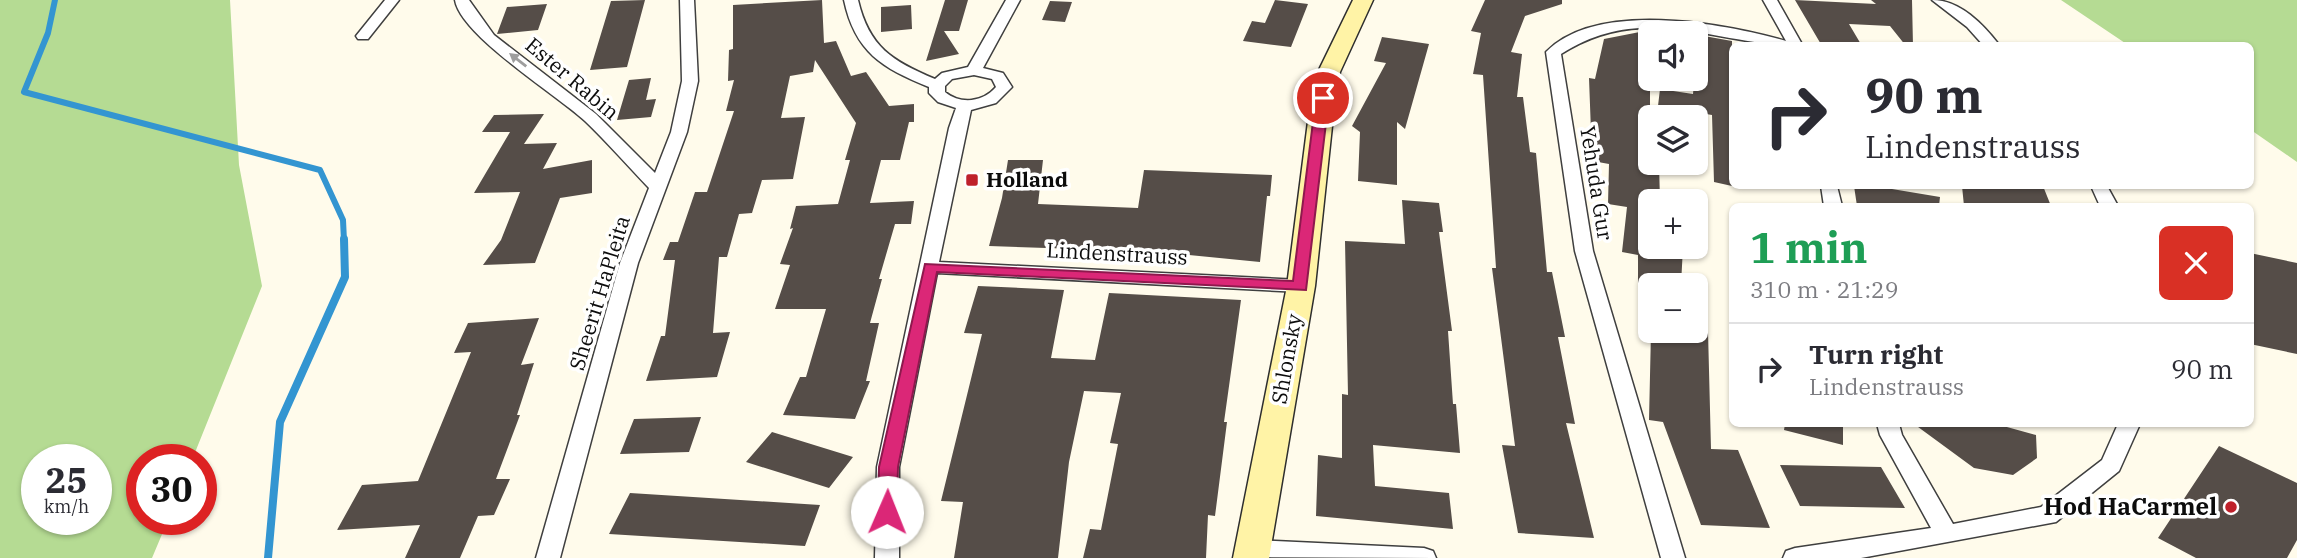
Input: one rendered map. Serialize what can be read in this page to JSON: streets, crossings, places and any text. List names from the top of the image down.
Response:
{
  "streets": {
    "street": [
      "Ester Rabin",
      "Yehuda Gur",
      "Lindenstrauss",
      "Sheerit HaPleita",
      "Shlonsky"
    ]
  },
  "crossings": [
    ["Ester Rabin", "Sheerit HaPleita"],
    ["Lindenstrauss", "Shlonsky"]
  ],
  "one_way": ["Ester Rabin"],
  "places": {
    "transit": ["Holland"],
    "other": ["Hod HaCarmel"]
  },
  "page": {
    "map_buttons": ["+", "−"],
    "turn": ["90 m", "Lindenstrauss"],
    "heading": ["1 min", "310 m · 21:29"],
    "list": [
      {
        "name": "Turn right",
        "note": "Lindenstrauss",
        "value": "90 m"
      }
    ],
    "speed": "25 km/h",
    "limit": "30"
  }
}
